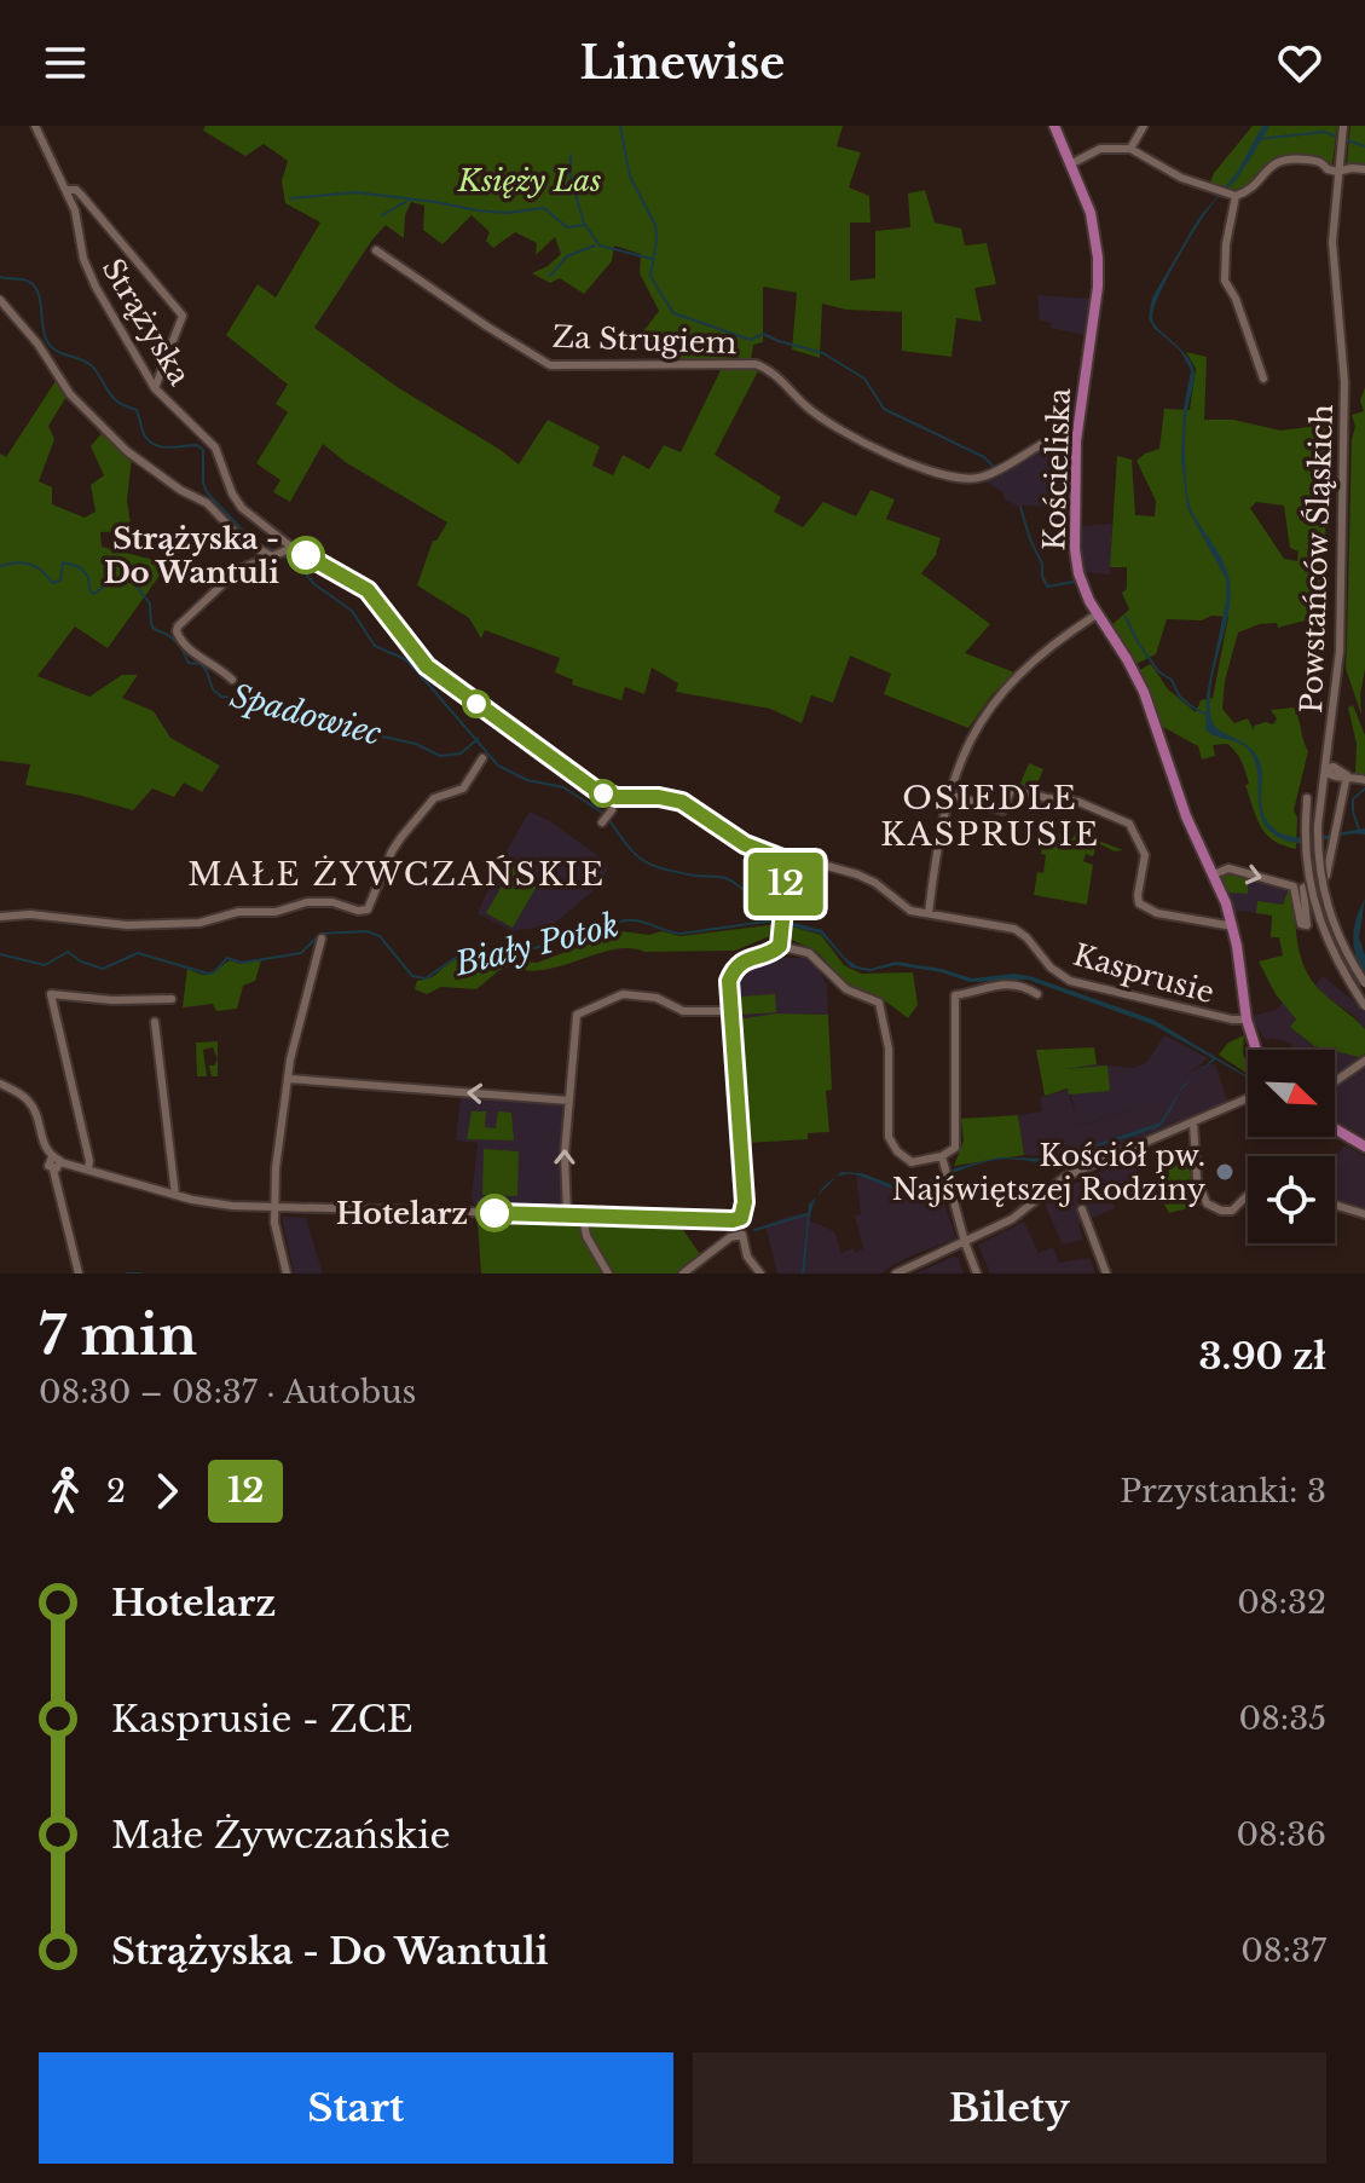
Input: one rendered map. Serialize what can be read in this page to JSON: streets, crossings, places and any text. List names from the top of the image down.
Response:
{
  "streets": {
    "main road": ["Kościeliska"],
    "street": [
      "Strążyska",
      "Za Strugiem",
      "Powstańców Śląskich",
      "Kasprusie"
    ]
  },
  "crossings": [
    ["Strążyska", "Kasprusie"],
    ["Za Strugiem", "Kościeliska"],
    ["Kościeliska", "Kasprusie"]
  ],
  "districts": ["OSIEDLE KASPRUSIE", "MAŁE ŻYWCZAŃSKIE"],
  "water": ["Spadowiec", "Biały Potok"],
  "parks": ["Księży Las"],
  "places": ["Strążyska - Do Wantuli", "Kościół pw. Najświętszej Rodziny", "Hotelarz"],
  "lines": ["bus line 12"],
  "north": "bottom right",
  "page": {
    "header": "Linewise",
    "on_map": "12",
    "heading": ["7 min", "08:30 – 08:37 · Autobus", "3.90 zł"],
    "legs": ["2", "12", "Przystanki: 3"],
    "list": [
      {
        "name": "Hotelarz",
        "value": "08:32"
      },
      {
        "name": "Kasprusie - ZCE",
        "value": "08:35"
      },
      {
        "name": "Małe Żywczańskie",
        "value": "08:36"
      },
      {
        "name": "Strążyska - Do Wantuli",
        "value": "08:37"
      }
    ],
    "buttons": ["Start", "Bilety"]
  }
}
